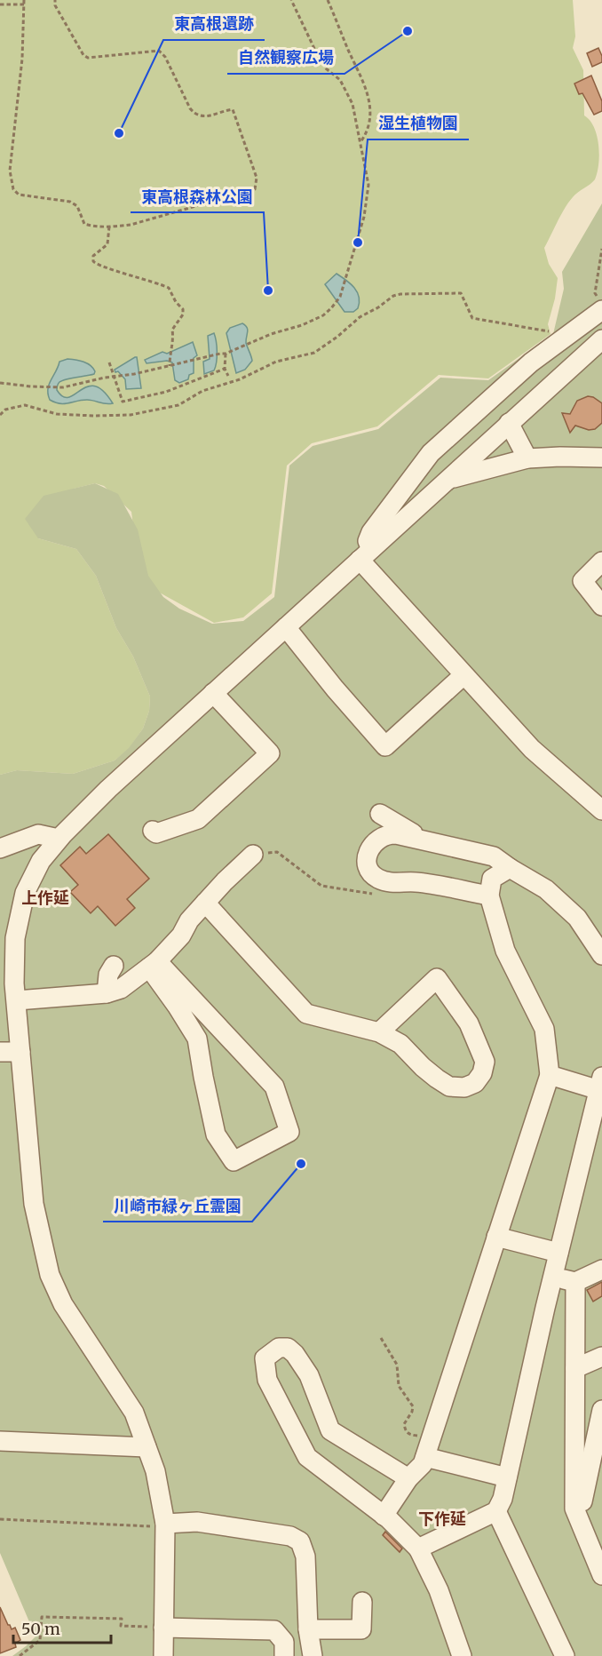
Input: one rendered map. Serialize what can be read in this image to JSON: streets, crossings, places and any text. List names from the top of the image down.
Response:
{
  "districts": ["上作延", "下作延"],
  "places": [
    "自然観察広場",
    "東高根遺跡",
    "湿生植物園",
    "東高根森林公園",
    "川崎市緑ヶ丘霊園"
  ],
  "scale_bar": "50 m"
}
